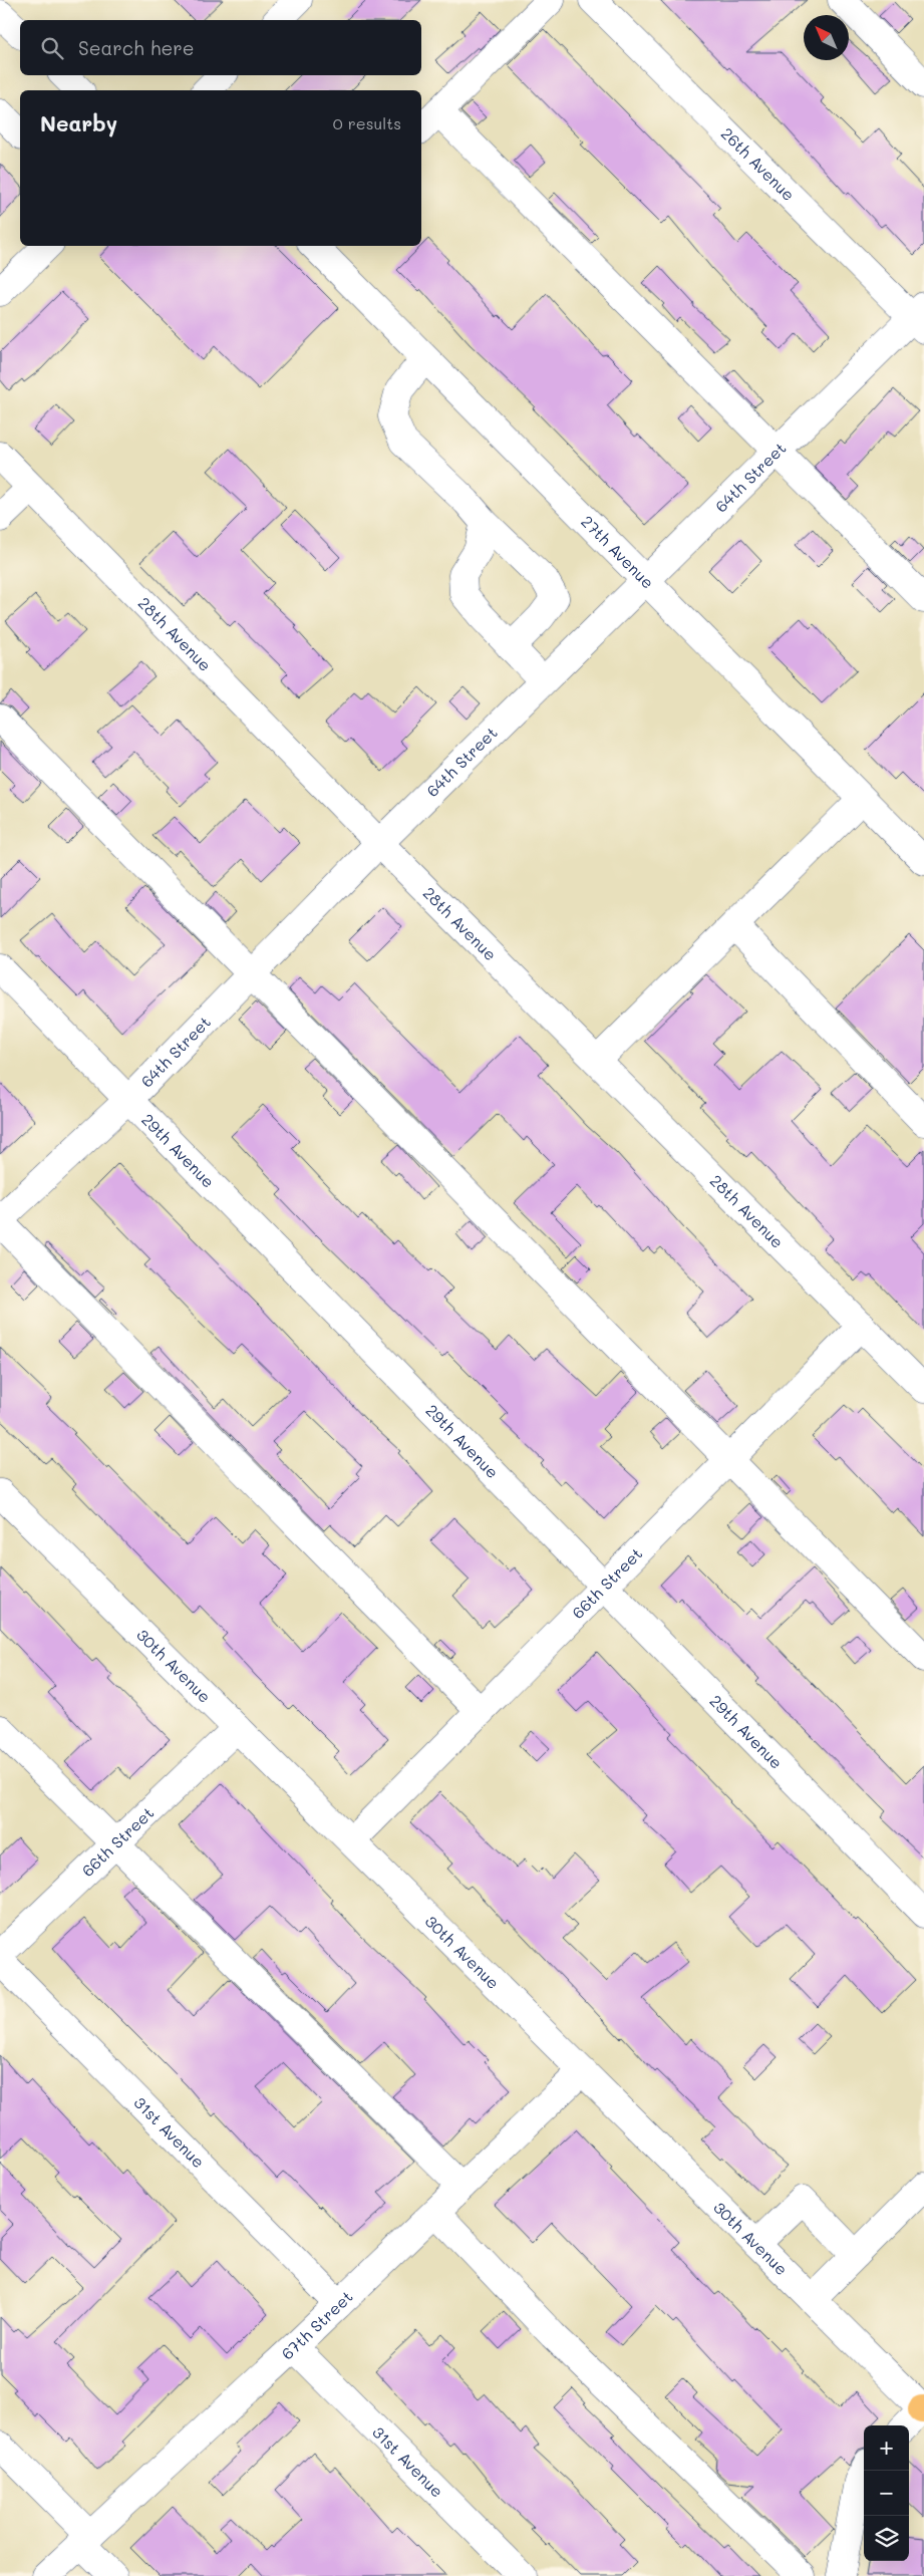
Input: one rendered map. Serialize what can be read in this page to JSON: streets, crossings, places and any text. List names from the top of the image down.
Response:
{
  "streets": {
    "street": [
      "26th Avenue",
      "64th Street",
      "27th Avenue",
      "28th Avenue",
      "29th Avenue",
      "66th Street",
      "30th Avenue",
      "31st Avenue",
      "67th Street"
    ]
  },
  "crossings": [
    ["26th Avenue", "64th Street"],
    ["64th Street", "27th Avenue"],
    ["64th Street", "28th Avenue"],
    ["64th Street", "29th Avenue"],
    ["28th Avenue", "66th Street"],
    ["29th Avenue", "66th Street"],
    ["66th Street", "30th Avenue"],
    ["30th Avenue", "67th Street"],
    ["31st Avenue", "67th Street"]
  ],
  "north": "top left",
  "page": {
    "search": "Search here",
    "heading": ["Nearby", "0 results"],
    "map_buttons": ["+", "−"]
  }
}
